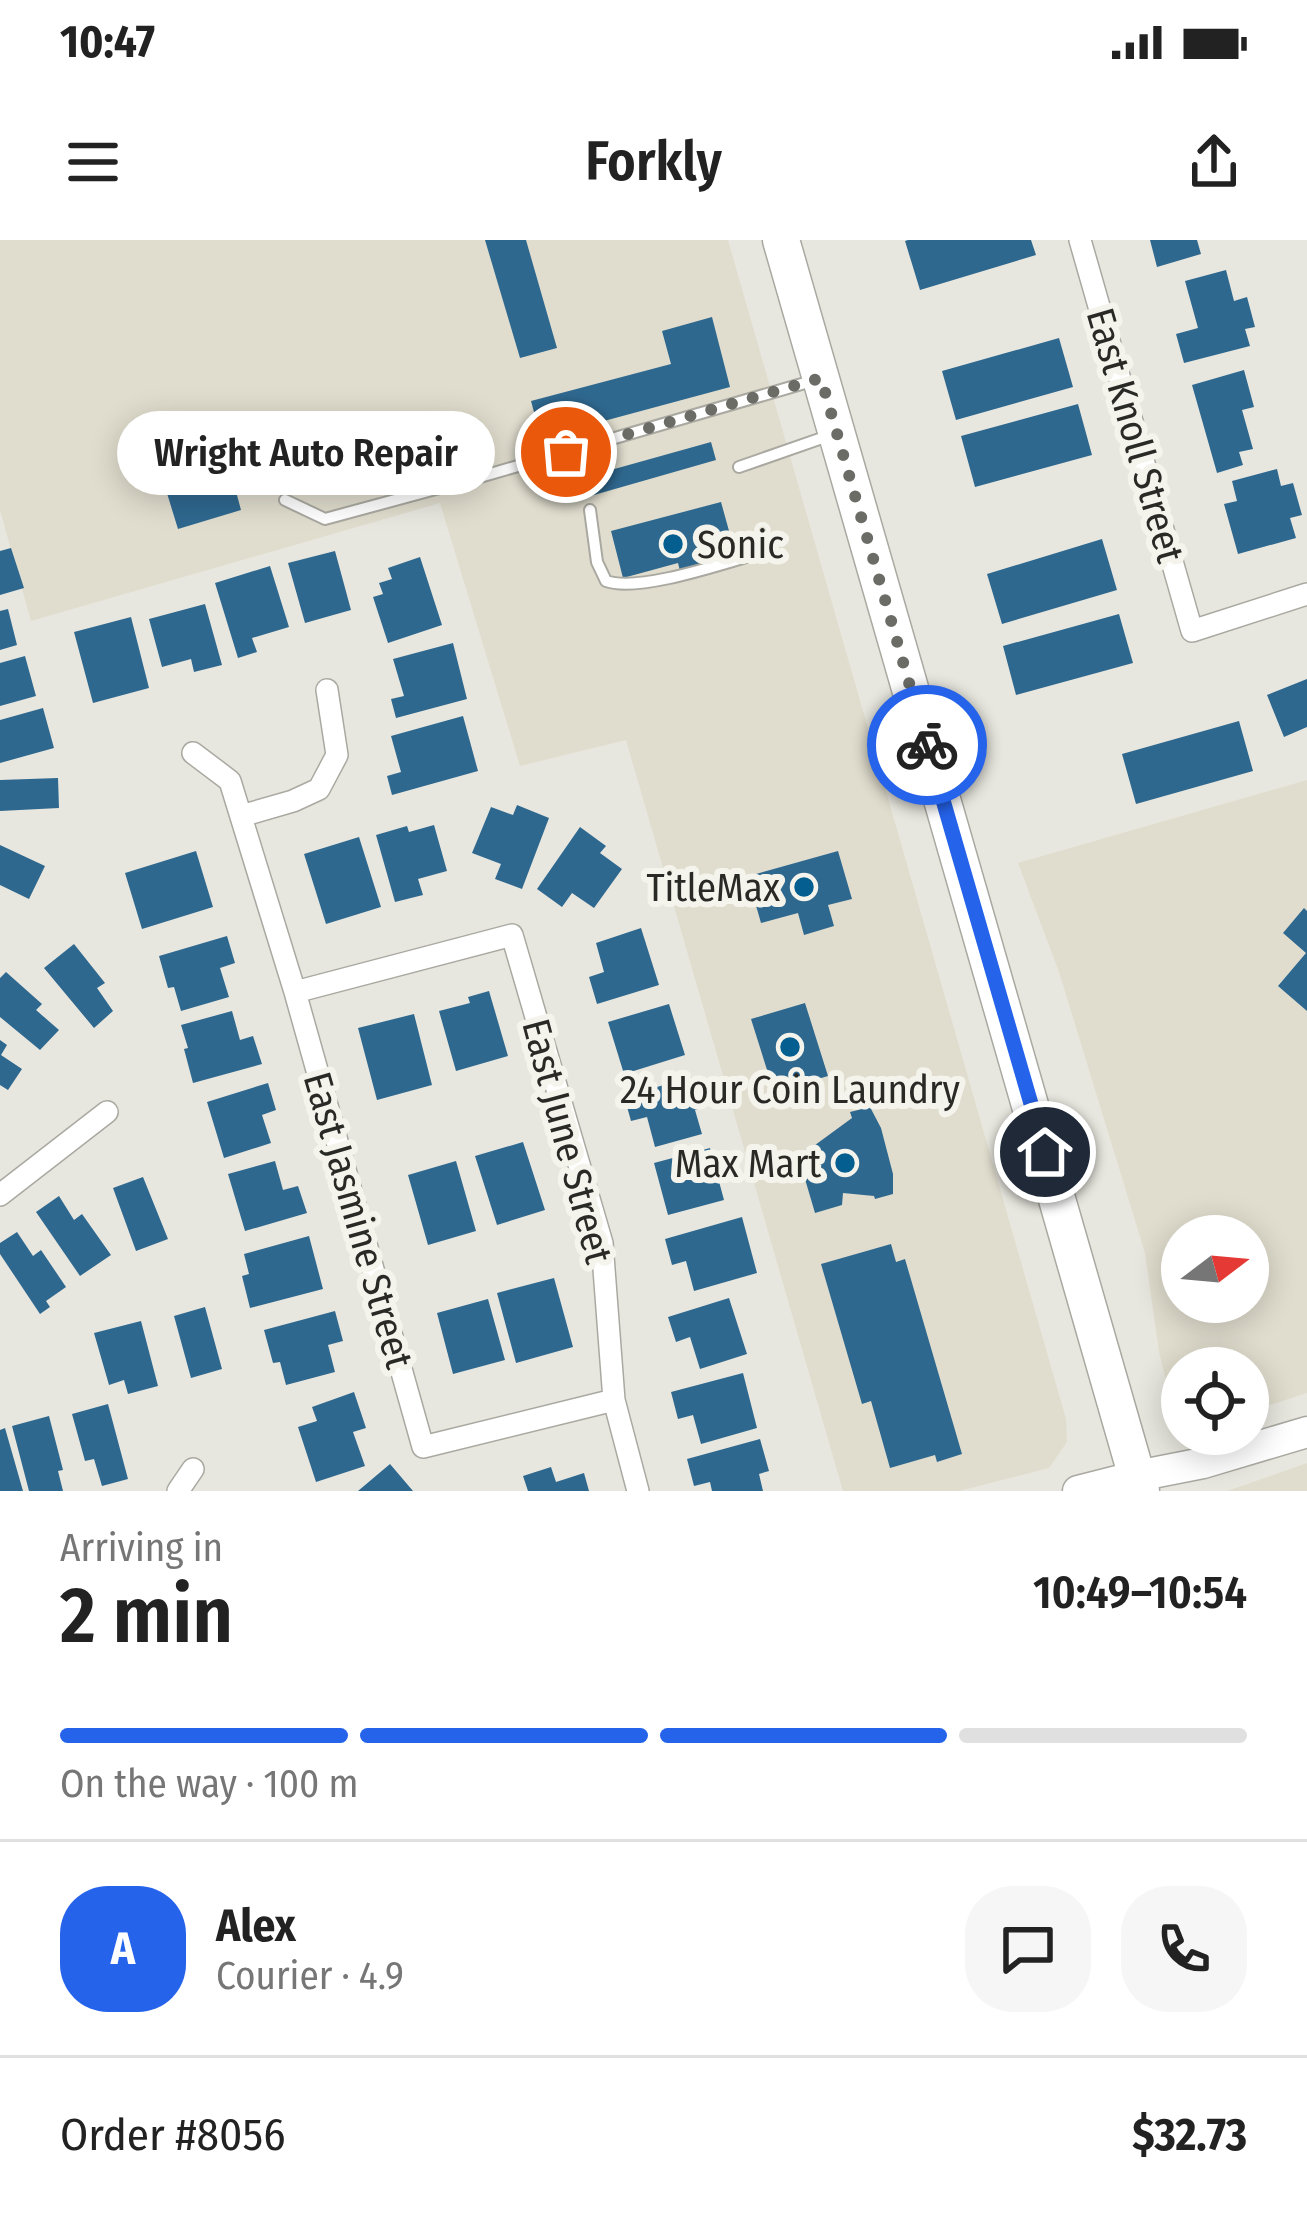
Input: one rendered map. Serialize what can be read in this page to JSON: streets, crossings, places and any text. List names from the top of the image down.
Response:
{
  "streets": {
    "street": ["East Knoll Street", "East June Street", "East Jasmine Street"]
  },
  "crossings": [
    ["East June Street", "East Jasmine Street"]
  ],
  "places": [
    "Wright Auto Repair",
    "Sonic",
    "TitleMax",
    "24 Hour Coin Laundry",
    "Max Mart"
  ],
  "north": "right",
  "page": {
    "status": "10:47",
    "header": "Forkly",
    "bubble": "Wright Auto Repair",
    "heading": ["2 min", "Arriving in", "10:49–10:54"],
    "panel": [
      "Alex",
      "Courier · 4.9",
      "Order #8056",
      "$32.73"
    ],
    "bar": "On the way · 100 m",
    "round": "A"
  }
}
